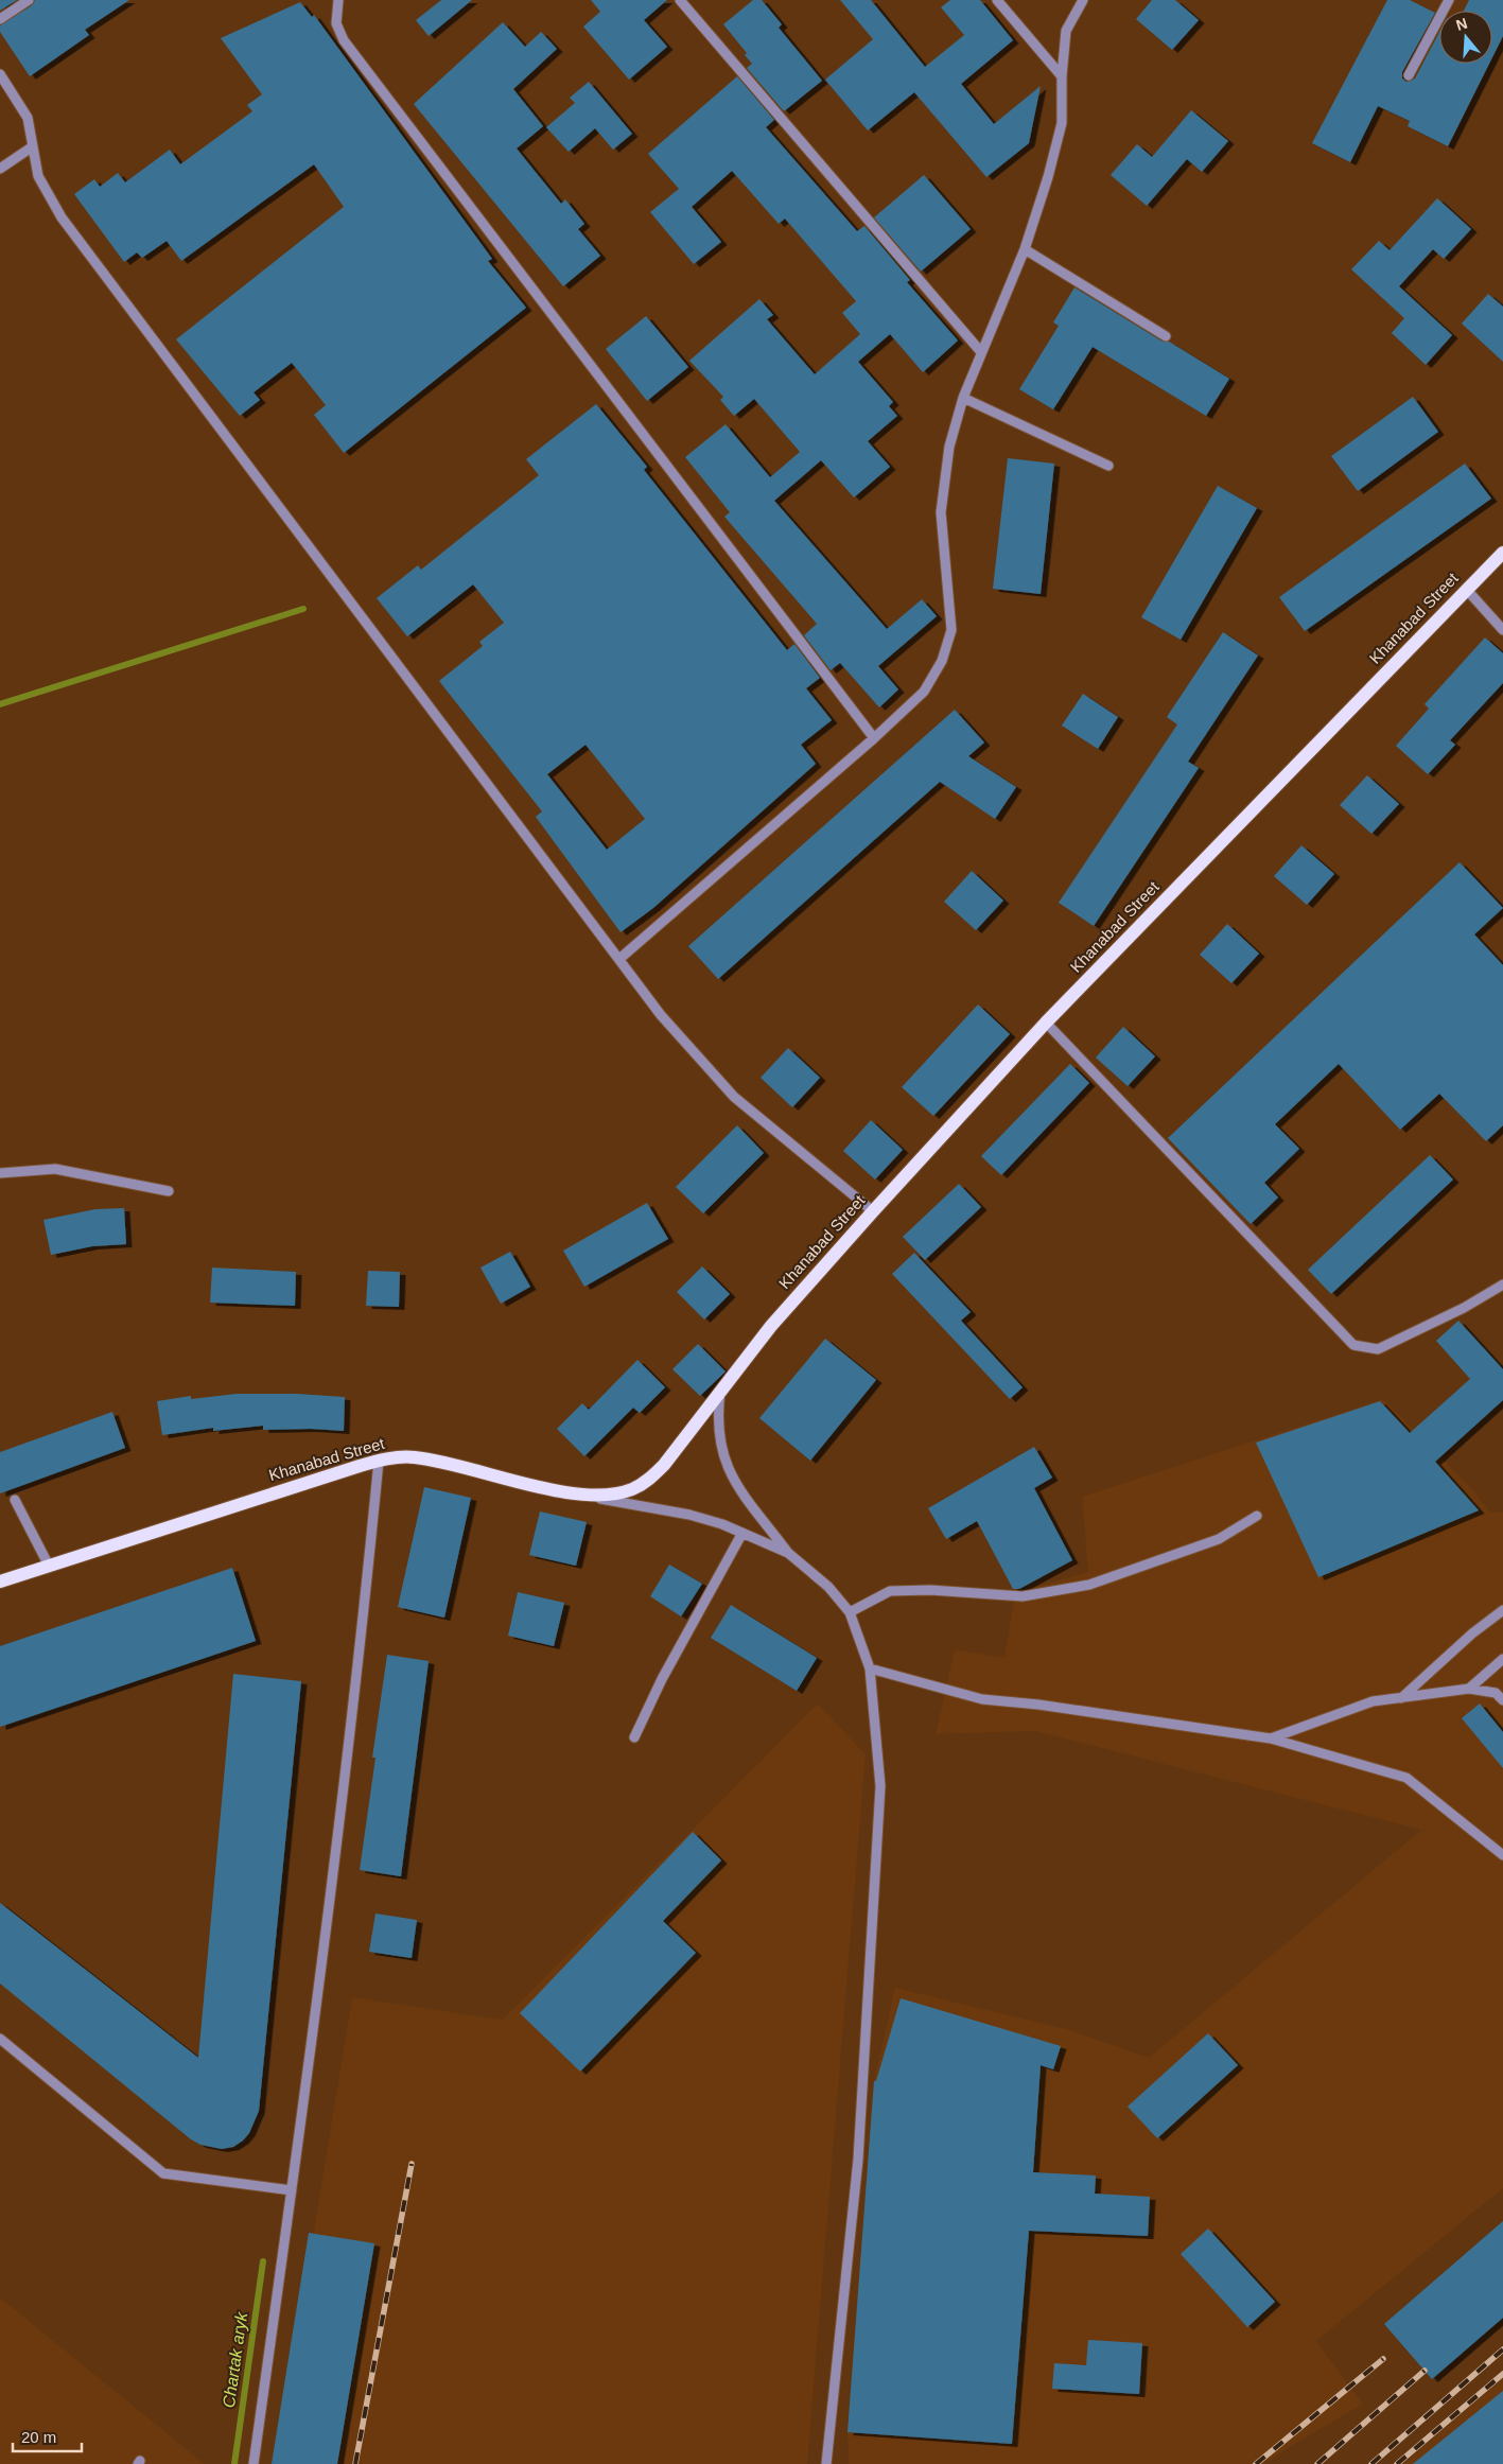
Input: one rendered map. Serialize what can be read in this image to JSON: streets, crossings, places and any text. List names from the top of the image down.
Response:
{
  "streets": {
    "main road": ["Khanabad Street"]
  },
  "water": ["Chartak aryk"],
  "scale_bar": "20 m",
  "north": "top"
}
